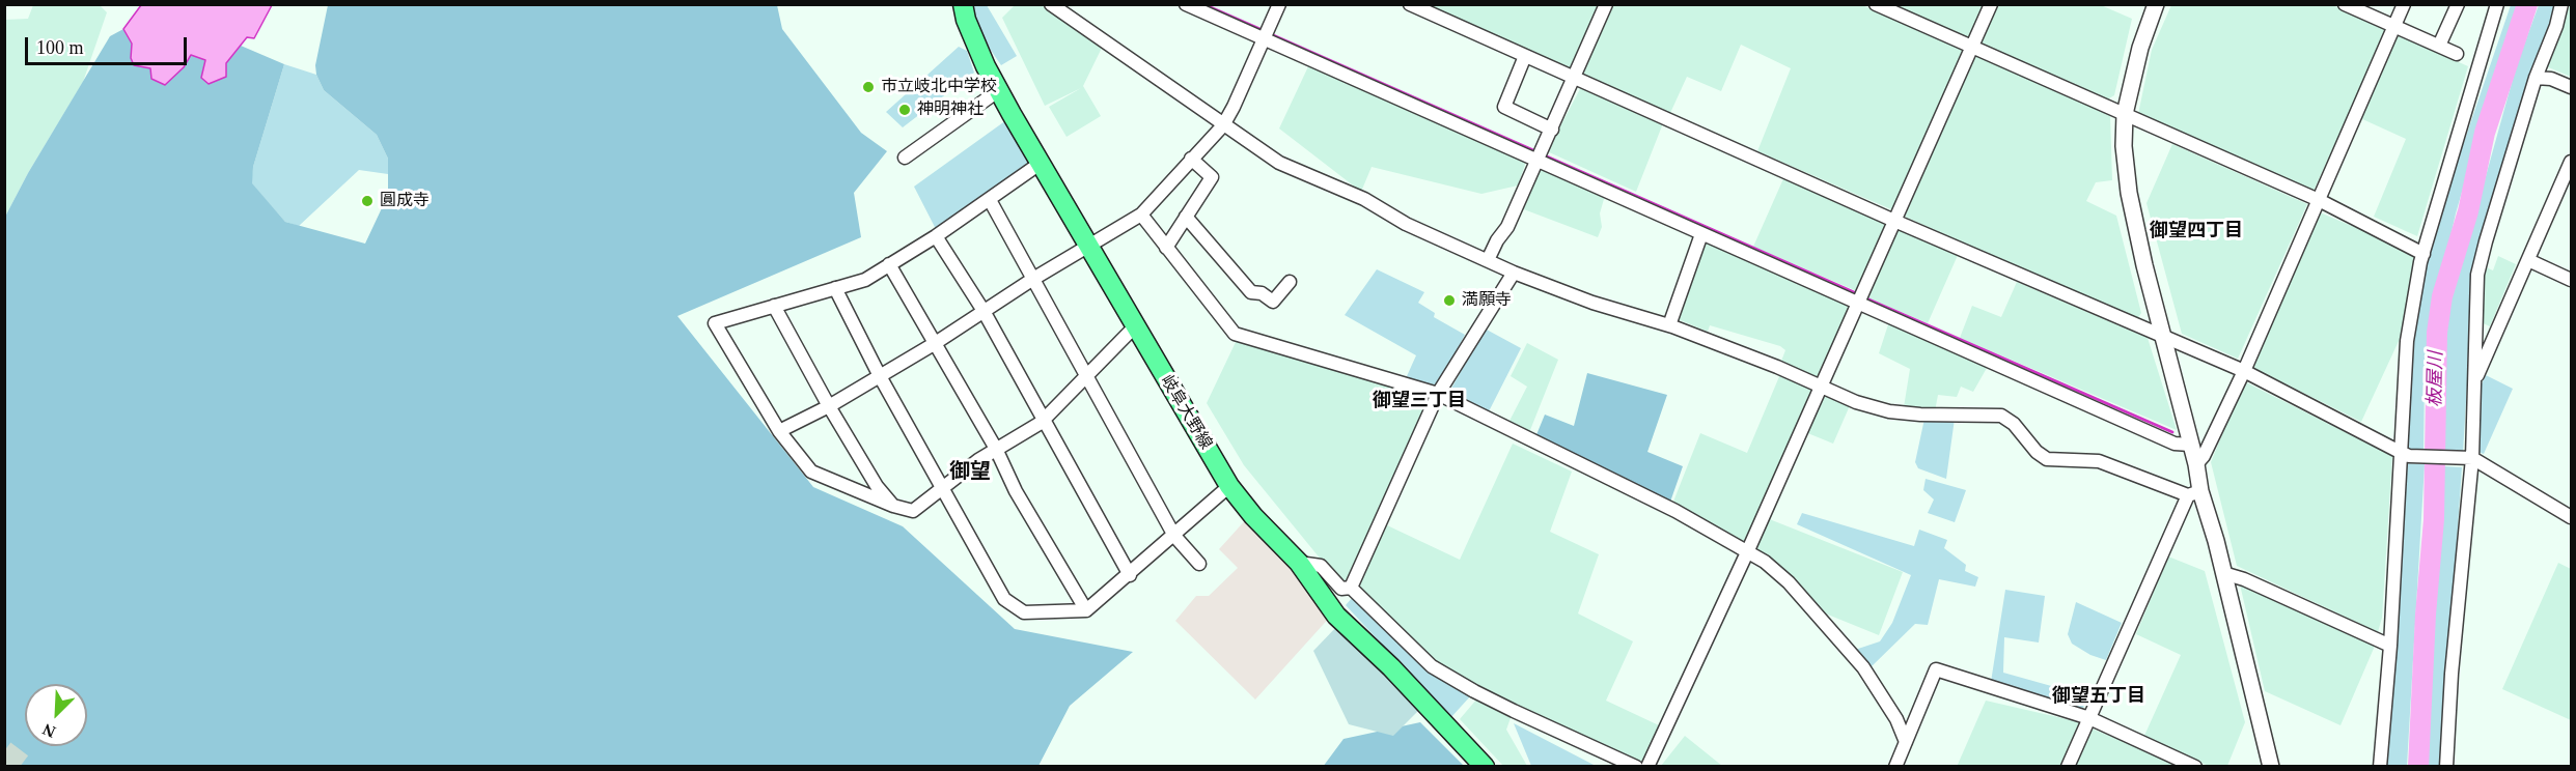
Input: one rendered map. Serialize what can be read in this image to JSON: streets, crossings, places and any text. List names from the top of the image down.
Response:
{
  "streets": {
    "main road": ["岐阜大野線"]
  },
  "districts": [
    "御望四丁目",
    "御望三丁目",
    "御望",
    "御望五丁目"
  ],
  "water": ["板屋川"],
  "places": [
    "市立岐北中学校",
    "神明神社",
    "圓成寺",
    "満願寺"
  ],
  "scale_bar": "100 m",
  "north": "bottom left"
}
